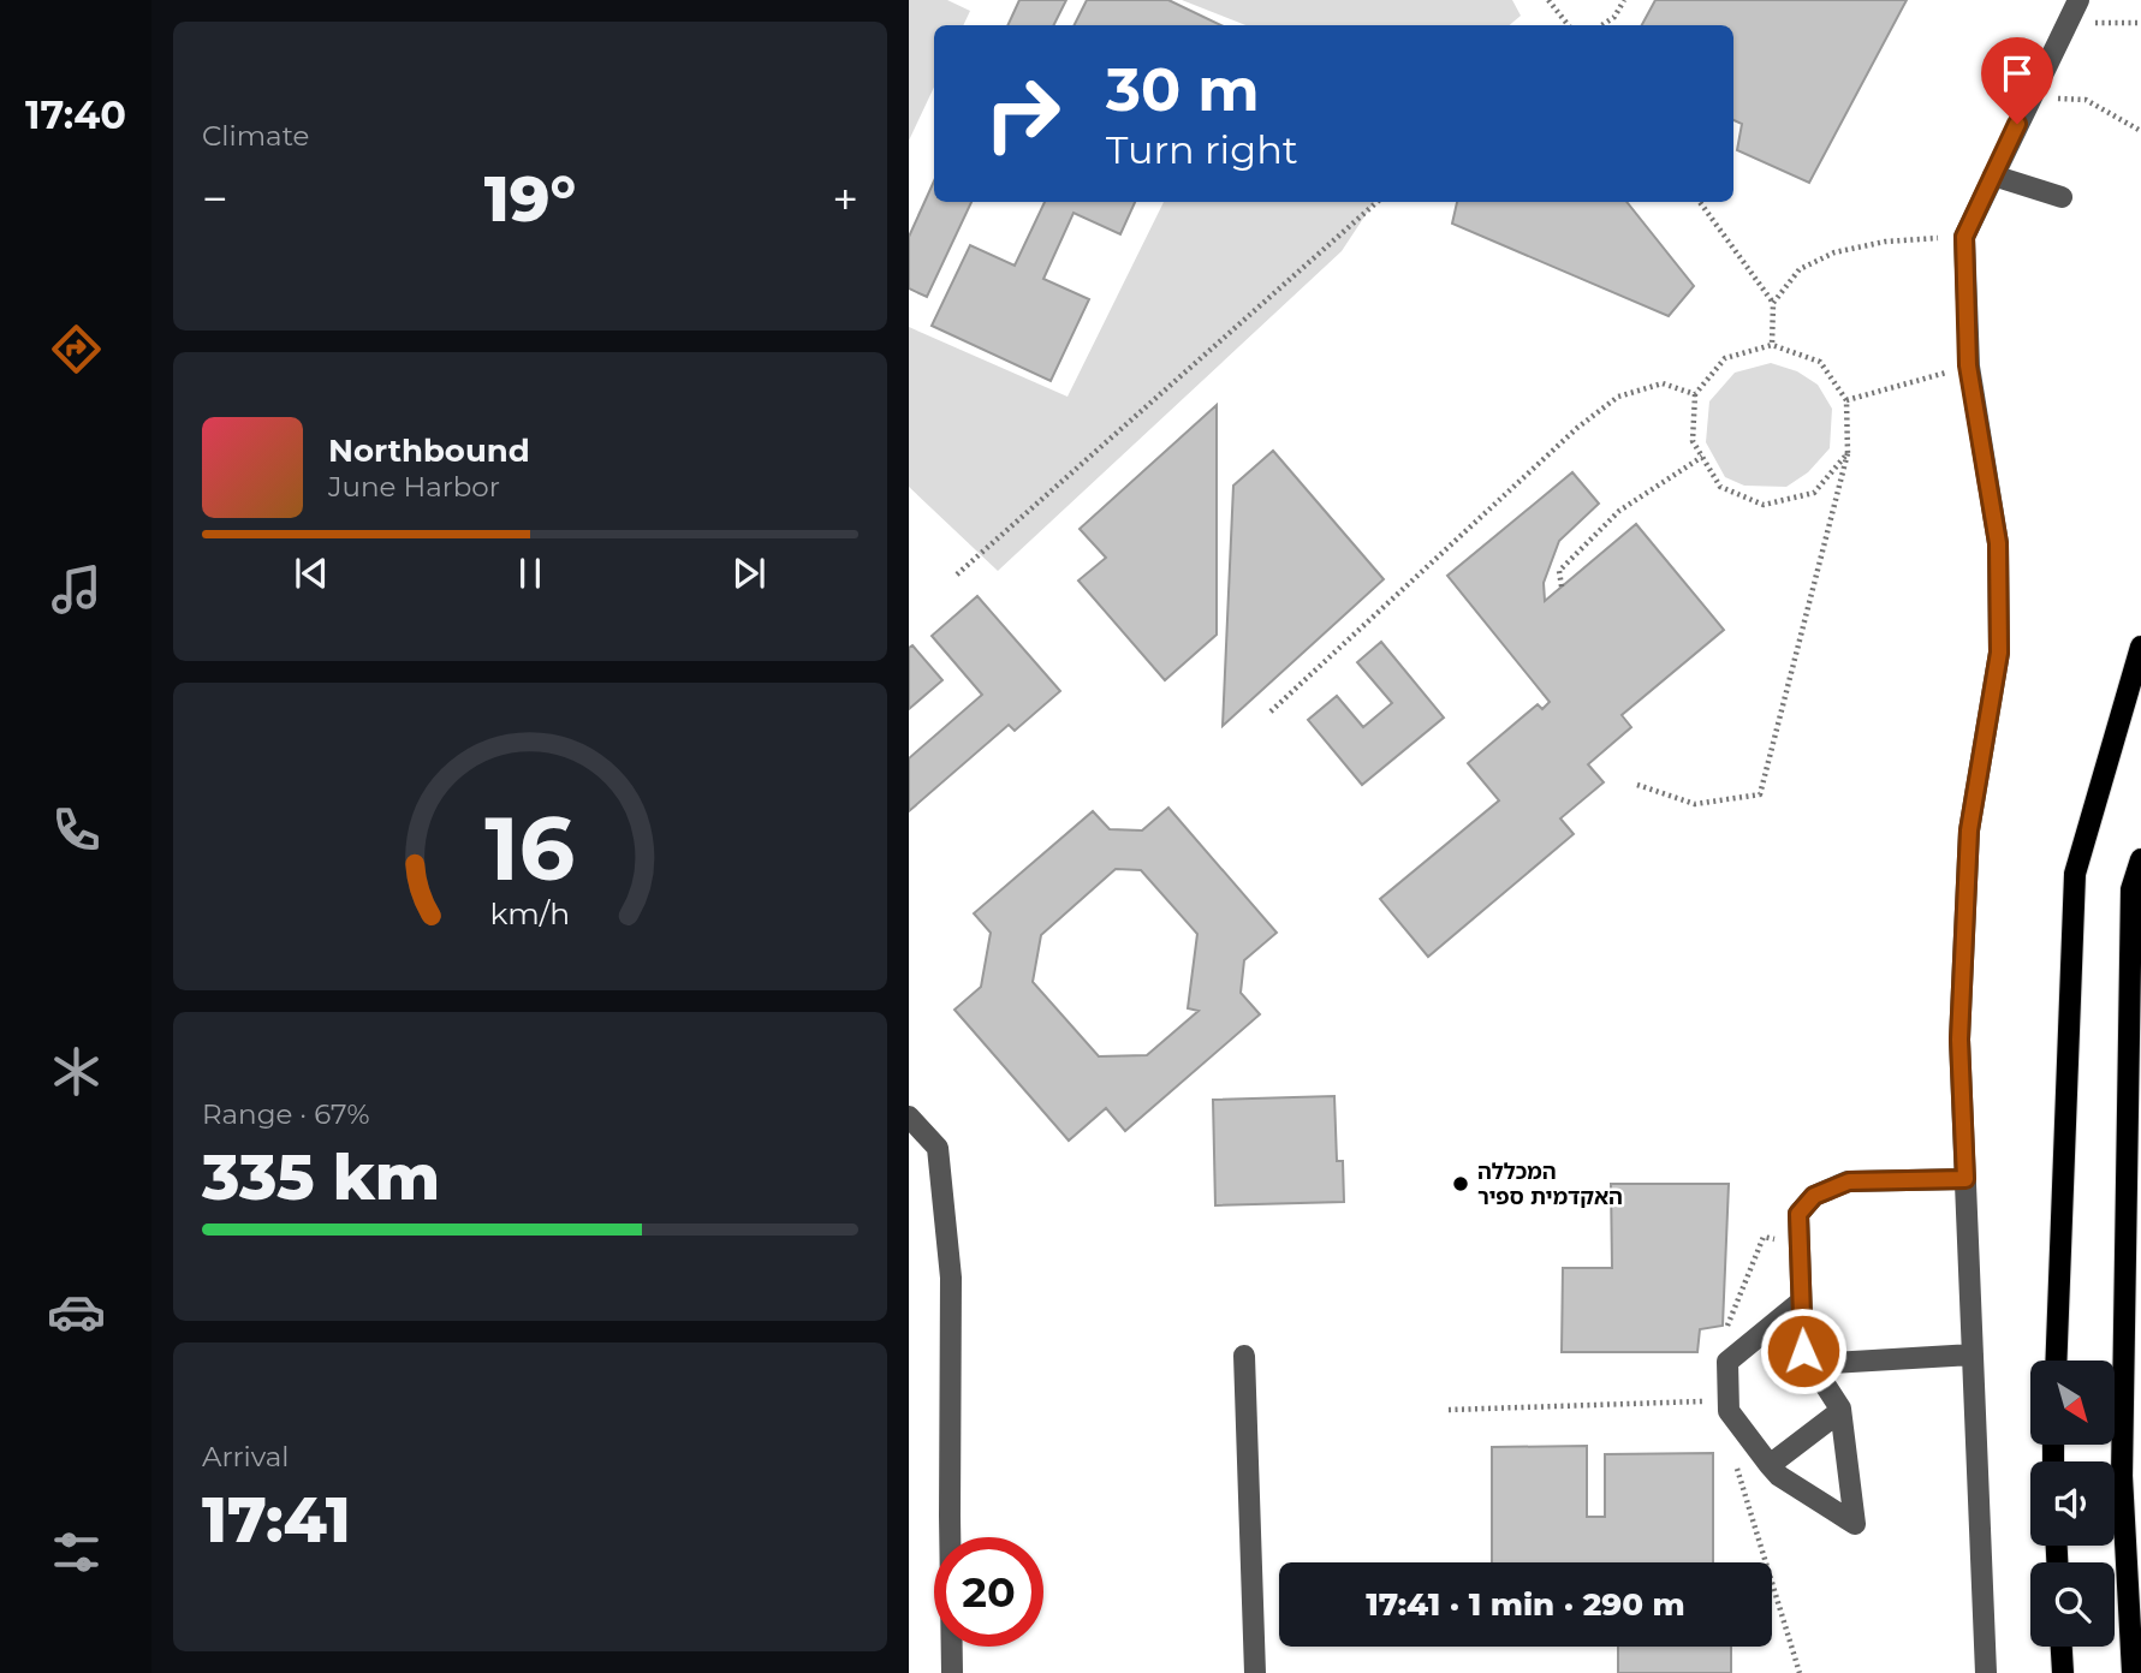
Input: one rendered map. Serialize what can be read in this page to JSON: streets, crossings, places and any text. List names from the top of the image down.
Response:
{
  "places": ["המכללה האקדמית ספיר"],
  "north": "bottom right",
  "page": {
    "tabs": "17:40",
    "tile": [
      "Climate",
      ["Range · 67%", "335 km"],
      ["Arrival", "17:41"]
    ],
    "turn": ["30 m", "Turn right"],
    "heat": ["−", "19°", "+"],
    "song": ["Northbound", "June Harbor"],
    "limit": "20",
    "trip": "17:41 · 1 min · 290 m",
    "gauge": ["16", "km/h"]
  }
}
